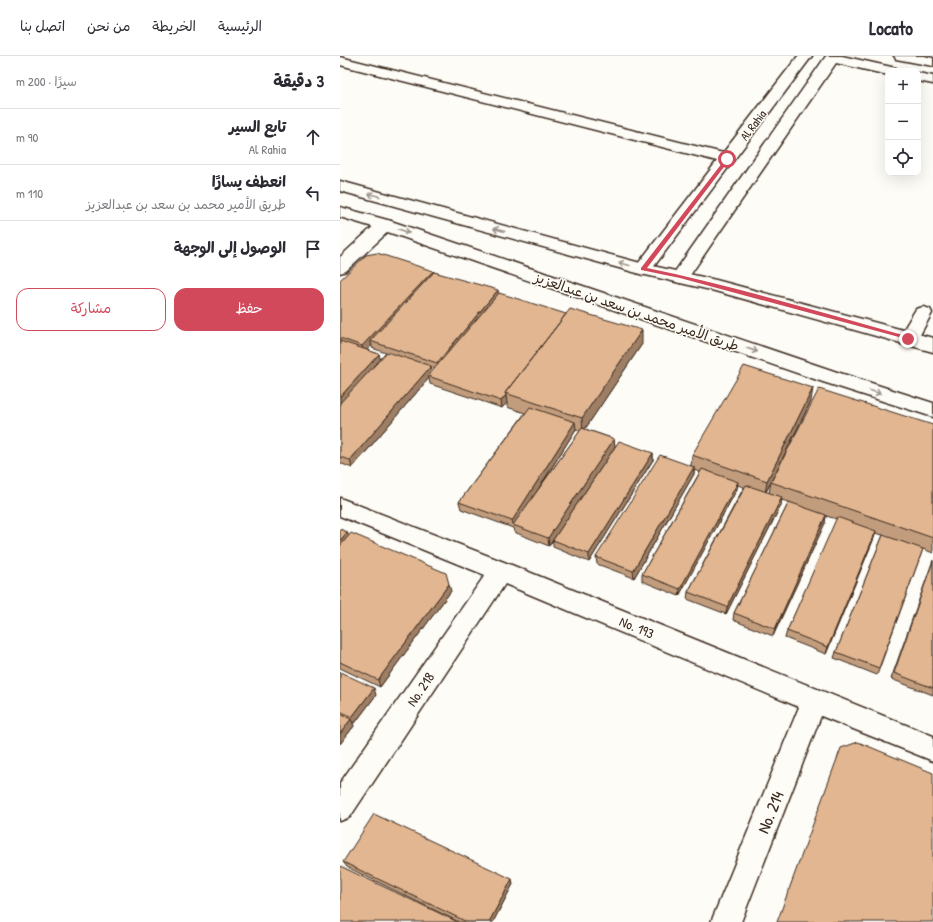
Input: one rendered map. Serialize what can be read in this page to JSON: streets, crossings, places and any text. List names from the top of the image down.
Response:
{
  "streets": {
    "street": [
      "Al Rahia",
      "طريق الأمير محمد بن سعد بن عبدالعزيز",
      "No. 193",
      "No. 218",
      "No. 214"
    ]
  },
  "crossings": [
    ["No. 193", "No. 218"],
    ["No. 193", "No. 214"]
  ],
  "page": {
    "header": "Locato",
    "nav": [
      "الرئيسية",
      "الخريطة",
      "من نحن",
      "اتصل بنا"
    ],
    "heading": ["3 دقيقة", "سيرًا · 200 m"],
    "map_buttons": ["+", "−"],
    "list": [
      ["تابع السير", "Al Rahia", "90 m"],
      ["انعطف يسارًا", "طريق الأمير محمد بن سعد بن عبدالعزيز", "110 m"],
      "الوصول إلى الوجهة"
    ],
    "buttons": ["حفظ", "مشاركة"]
  }
}
